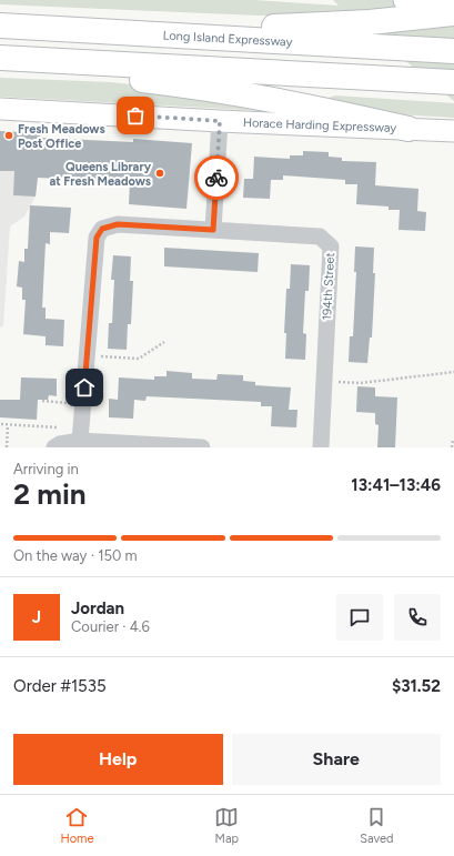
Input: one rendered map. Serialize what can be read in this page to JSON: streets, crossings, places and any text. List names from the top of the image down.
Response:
{
  "streets": {
    "highway": ["Long Island Expressway"],
    "main road": ["Horace Harding Expressway"],
    "street": ["194th Street"]
  },
  "places": ["Fresh Meadows Post Office", "Queens Library at Fresh Meadows"],
  "page": {
    "heading": ["2 min", "Arriving in", "13:41–13:46"],
    "panel": [
      "Jordan",
      "Courier · 4.6",
      "Order #1535",
      "$31.52"
    ],
    "bar": "On the way · 150 m",
    "round": "J",
    "buttons": ["Help", "Share"],
    "tabs": ["Home", "Map", "Saved"]
  }
}
